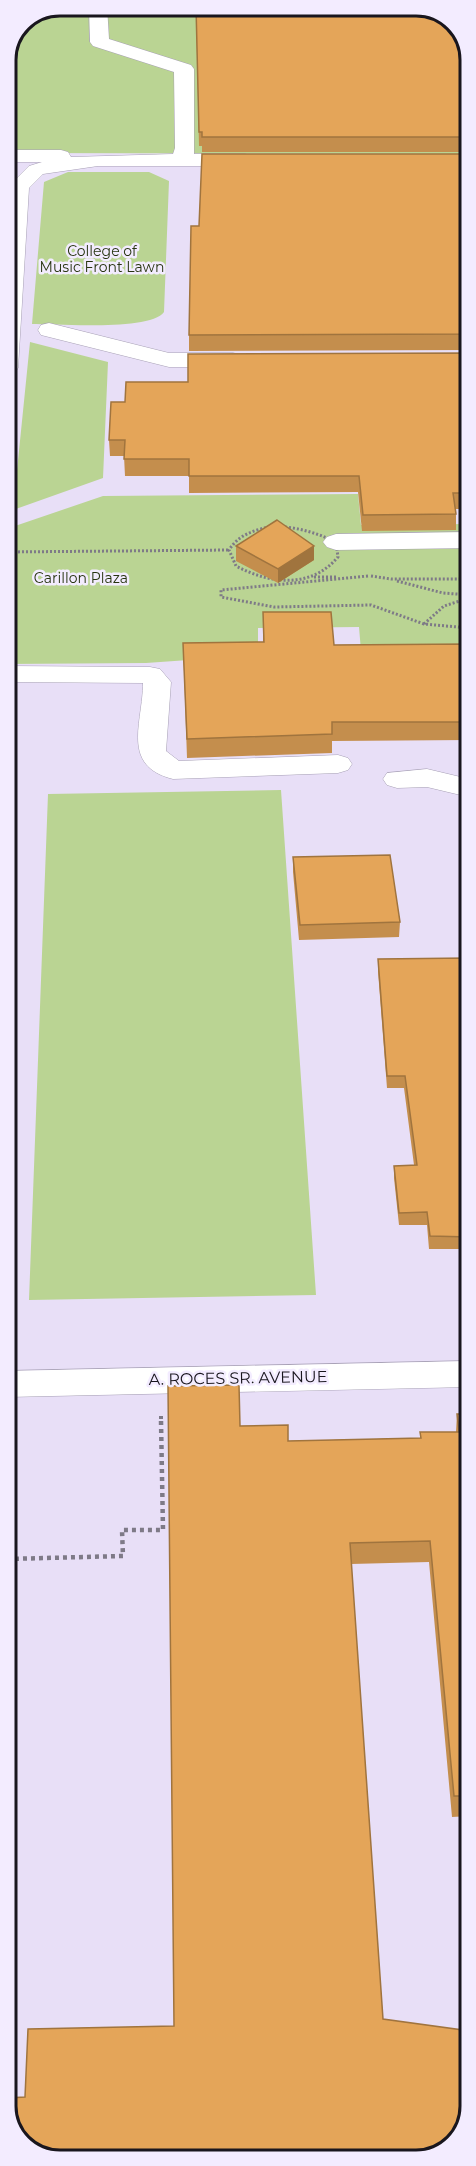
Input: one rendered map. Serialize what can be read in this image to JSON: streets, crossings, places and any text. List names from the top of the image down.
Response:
{
  "streets": {
    "street": ["A. ROCES SR. AVENUE"]
  },
  "parks": ["College of Music Front Lawn", "Carillon Plaza"]
}
